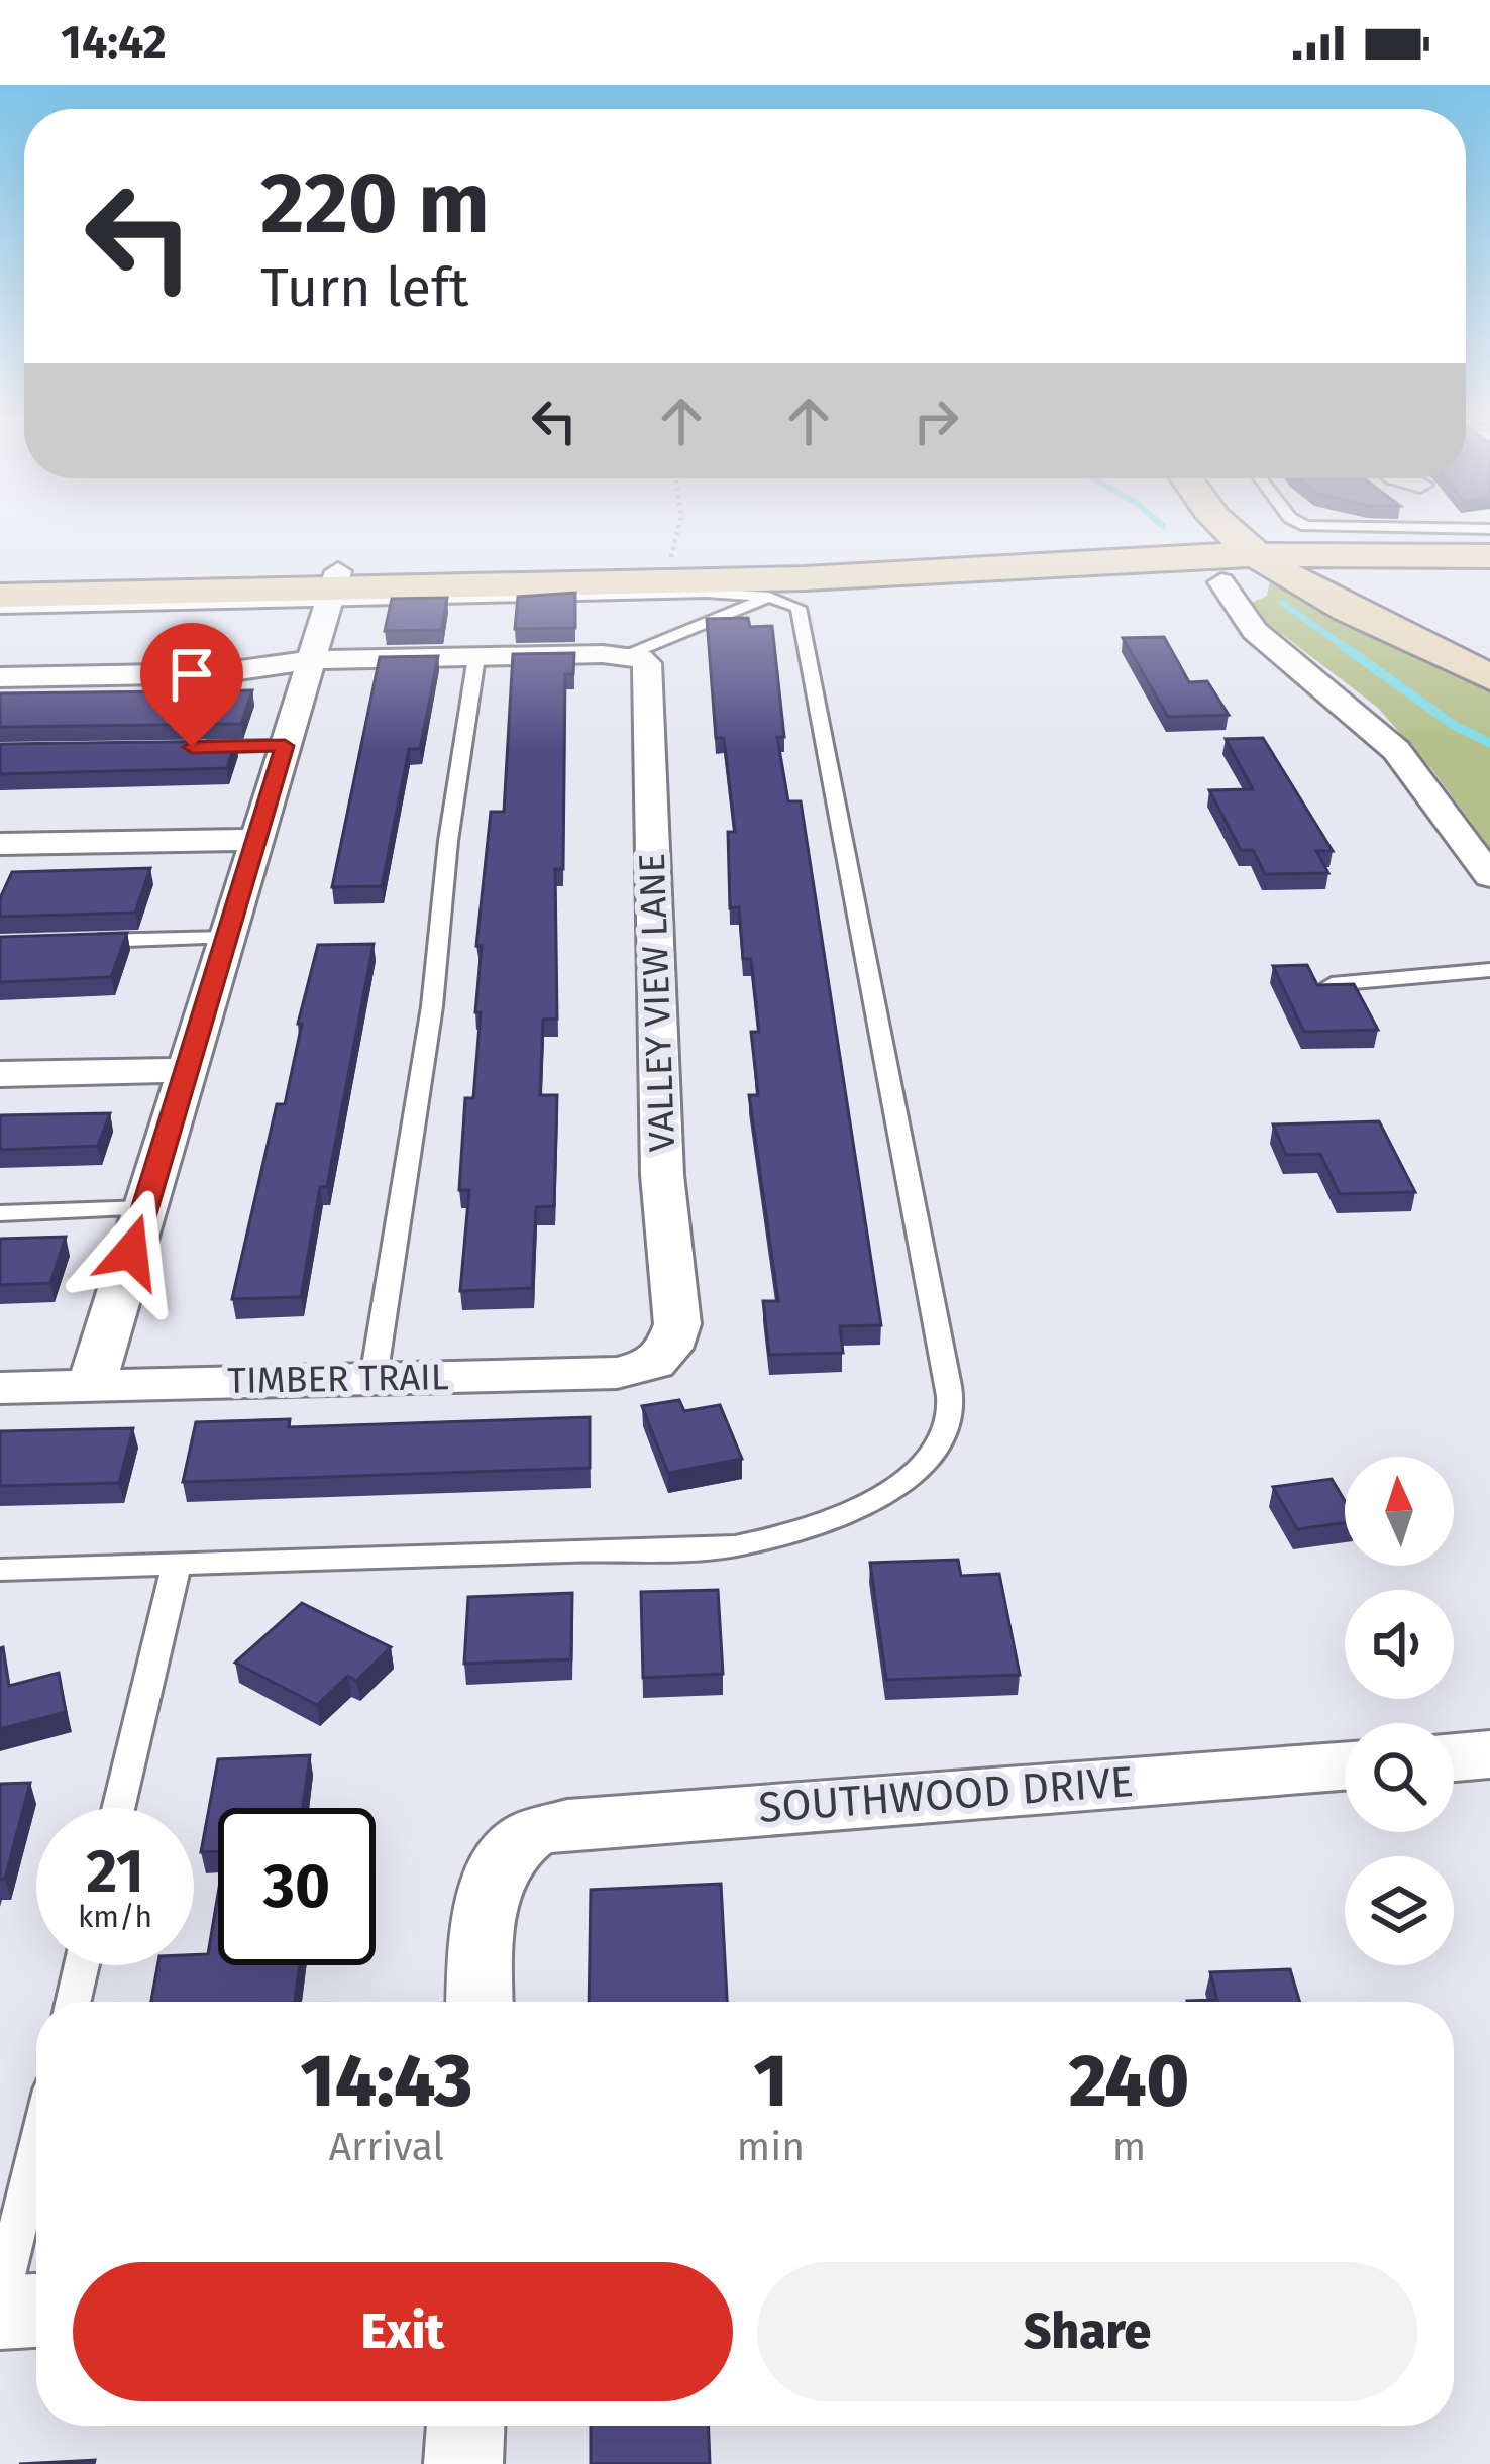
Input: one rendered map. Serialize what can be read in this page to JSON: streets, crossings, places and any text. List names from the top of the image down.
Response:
{
  "streets": {
    "street": ["VALLEY VIEW LANE", "TIMBER TRAIL", "SOUTHWOOD DRIVE"]
  },
  "crossings": [
    ["VALLEY VIEW LANE", "TIMBER TRAIL"]
  ],
  "north": "top",
  "page": {
    "status": "14:42",
    "turn": ["220 m", "Turn left"],
    "speed": "21 km/h",
    "limit": "30",
    "eta": [
      "14:43",
      "Arrival",
      "1",
      "min",
      "240",
      "m"
    ],
    "buttons": ["Exit", "Share"]
  }
}
